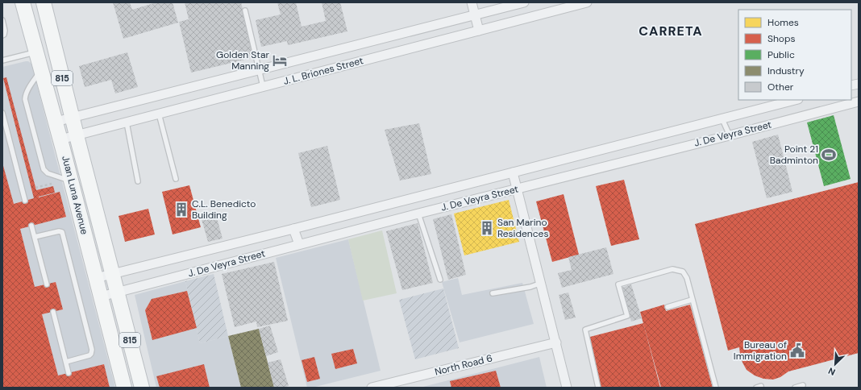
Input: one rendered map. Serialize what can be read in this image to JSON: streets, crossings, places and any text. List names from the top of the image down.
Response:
{
  "streets": {
    "main road": ["815", "Juan Luna Avenue"],
    "street": ["J. L. Briones Street", "J. De Veyra Street", "North Road 6"]
  },
  "crossings": [
    ["J. L. Briones Street", "Juan Luna Avenue"],
    ["J. De Veyra Street", "Juan Luna Avenue"]
  ],
  "districts": ["CARRETA"],
  "places": {
    "hotel": ["Golden Star Manning"],
    "sports": ["Point 21 Badminton"],
    "building": ["C.L. Benedicto Building", "San Marino Residences"],
    "public building": ["Bureau of Immigration"]
  },
  "legend": [
    "Homes",
    "Shops",
    "Public",
    "Industry",
    "Other"
  ],
  "north": "bottom left"
}
